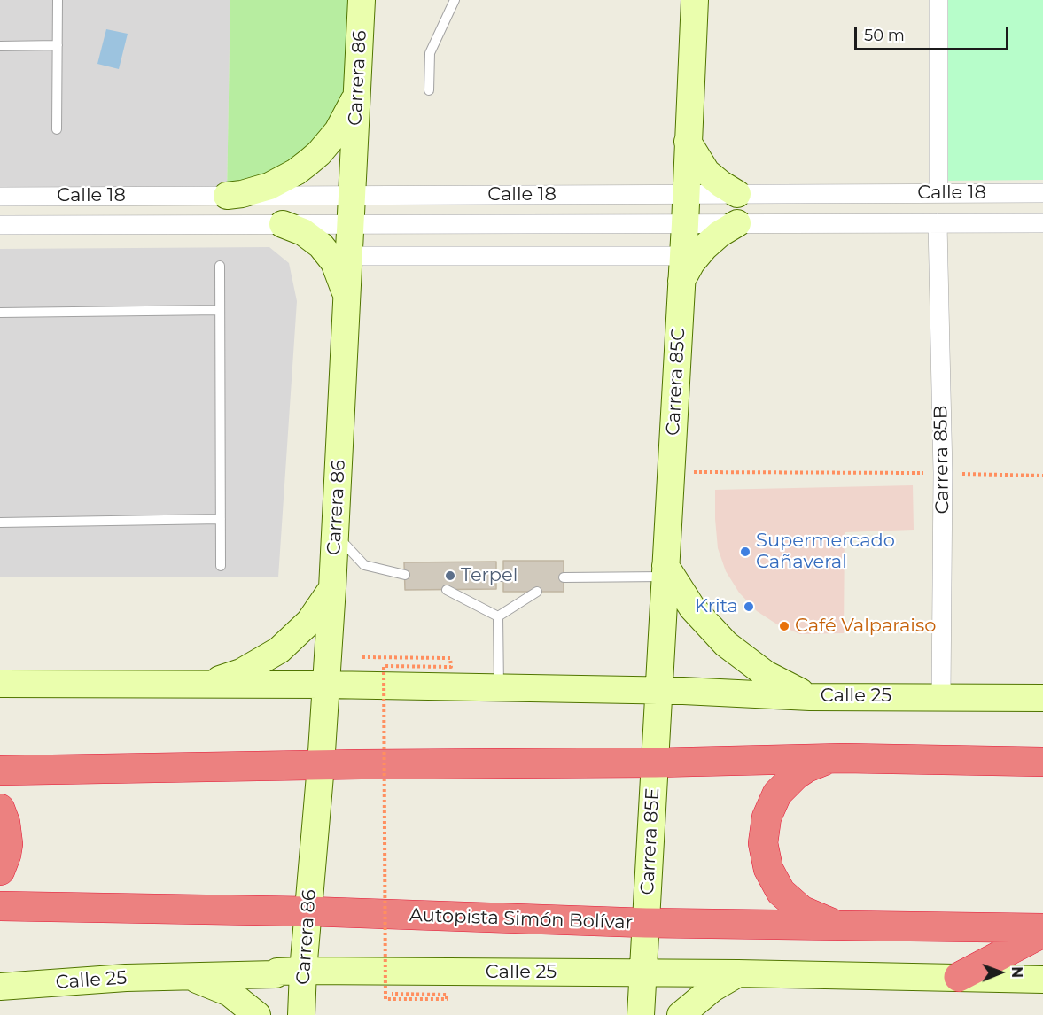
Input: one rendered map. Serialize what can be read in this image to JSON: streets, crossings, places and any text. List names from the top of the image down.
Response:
{
  "streets": {
    "highway": ["Autopista Simón Bolívar"],
    "street": [
      "Carrera 86",
      "Calle 18",
      "Carrera 85C",
      "Carrera 85B",
      "Calle 25",
      "Carrera 85E"
    ]
  },
  "crossings": [
    ["Carrera 86", "Calle 18"],
    ["Carrera 86", "Calle 25"],
    ["Carrera 86", "Autopista Simón Bolívar"],
    ["Calle 18", "Carrera 85C"],
    ["Calle 18", "Carrera 85B"],
    ["Carrera 85C", "Calle 25"],
    ["Carrera 85C", "Carrera 85E"],
    ["Carrera 85B", "Calle 25"],
    ["Calle 25", "Carrera 85E"],
    ["Carrera 85E", "Autopista Simón Bolívar"]
  ],
  "places": [
    "Supermercado Cañaveral",
    "Terpel",
    "Krita",
    "Café Valparaiso"
  ],
  "scale_bar": "50 m",
  "north": "right"
}
